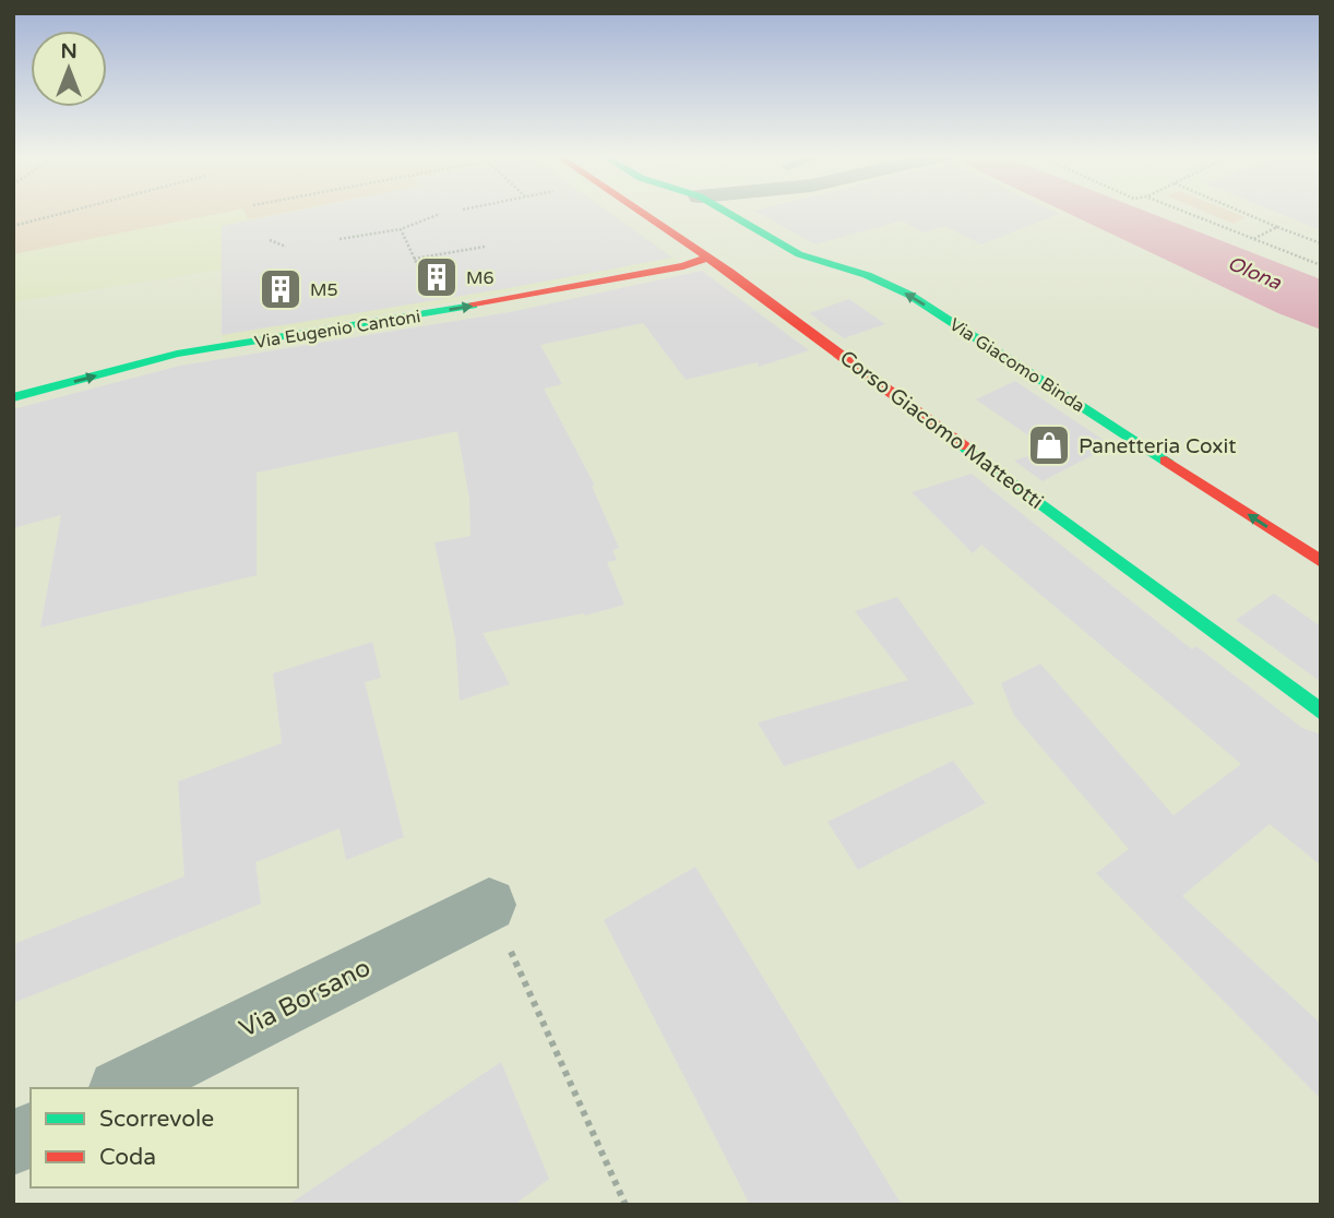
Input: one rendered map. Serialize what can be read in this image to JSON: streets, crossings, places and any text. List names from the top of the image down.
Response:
{
  "streets": {
    "street": [
      "Via Eugenio Cantoni",
      "Via Giacomo Binda",
      "Corso Giacomo Matteotti",
      "Via Borsano"
    ]
  },
  "crossings": [
    ["Via Eugenio Cantoni", "Corso Giacomo Matteotti"]
  ],
  "one_way": ["Via Eugenio Cantoni", "Via Giacomo Binda"],
  "water": ["Olona"],
  "places": {
    "building": ["M6", "M5"],
    "shop": ["Panetteria Coxit"]
  },
  "legend": ["Scorrevole", "Coda"],
  "north": "top"
}
